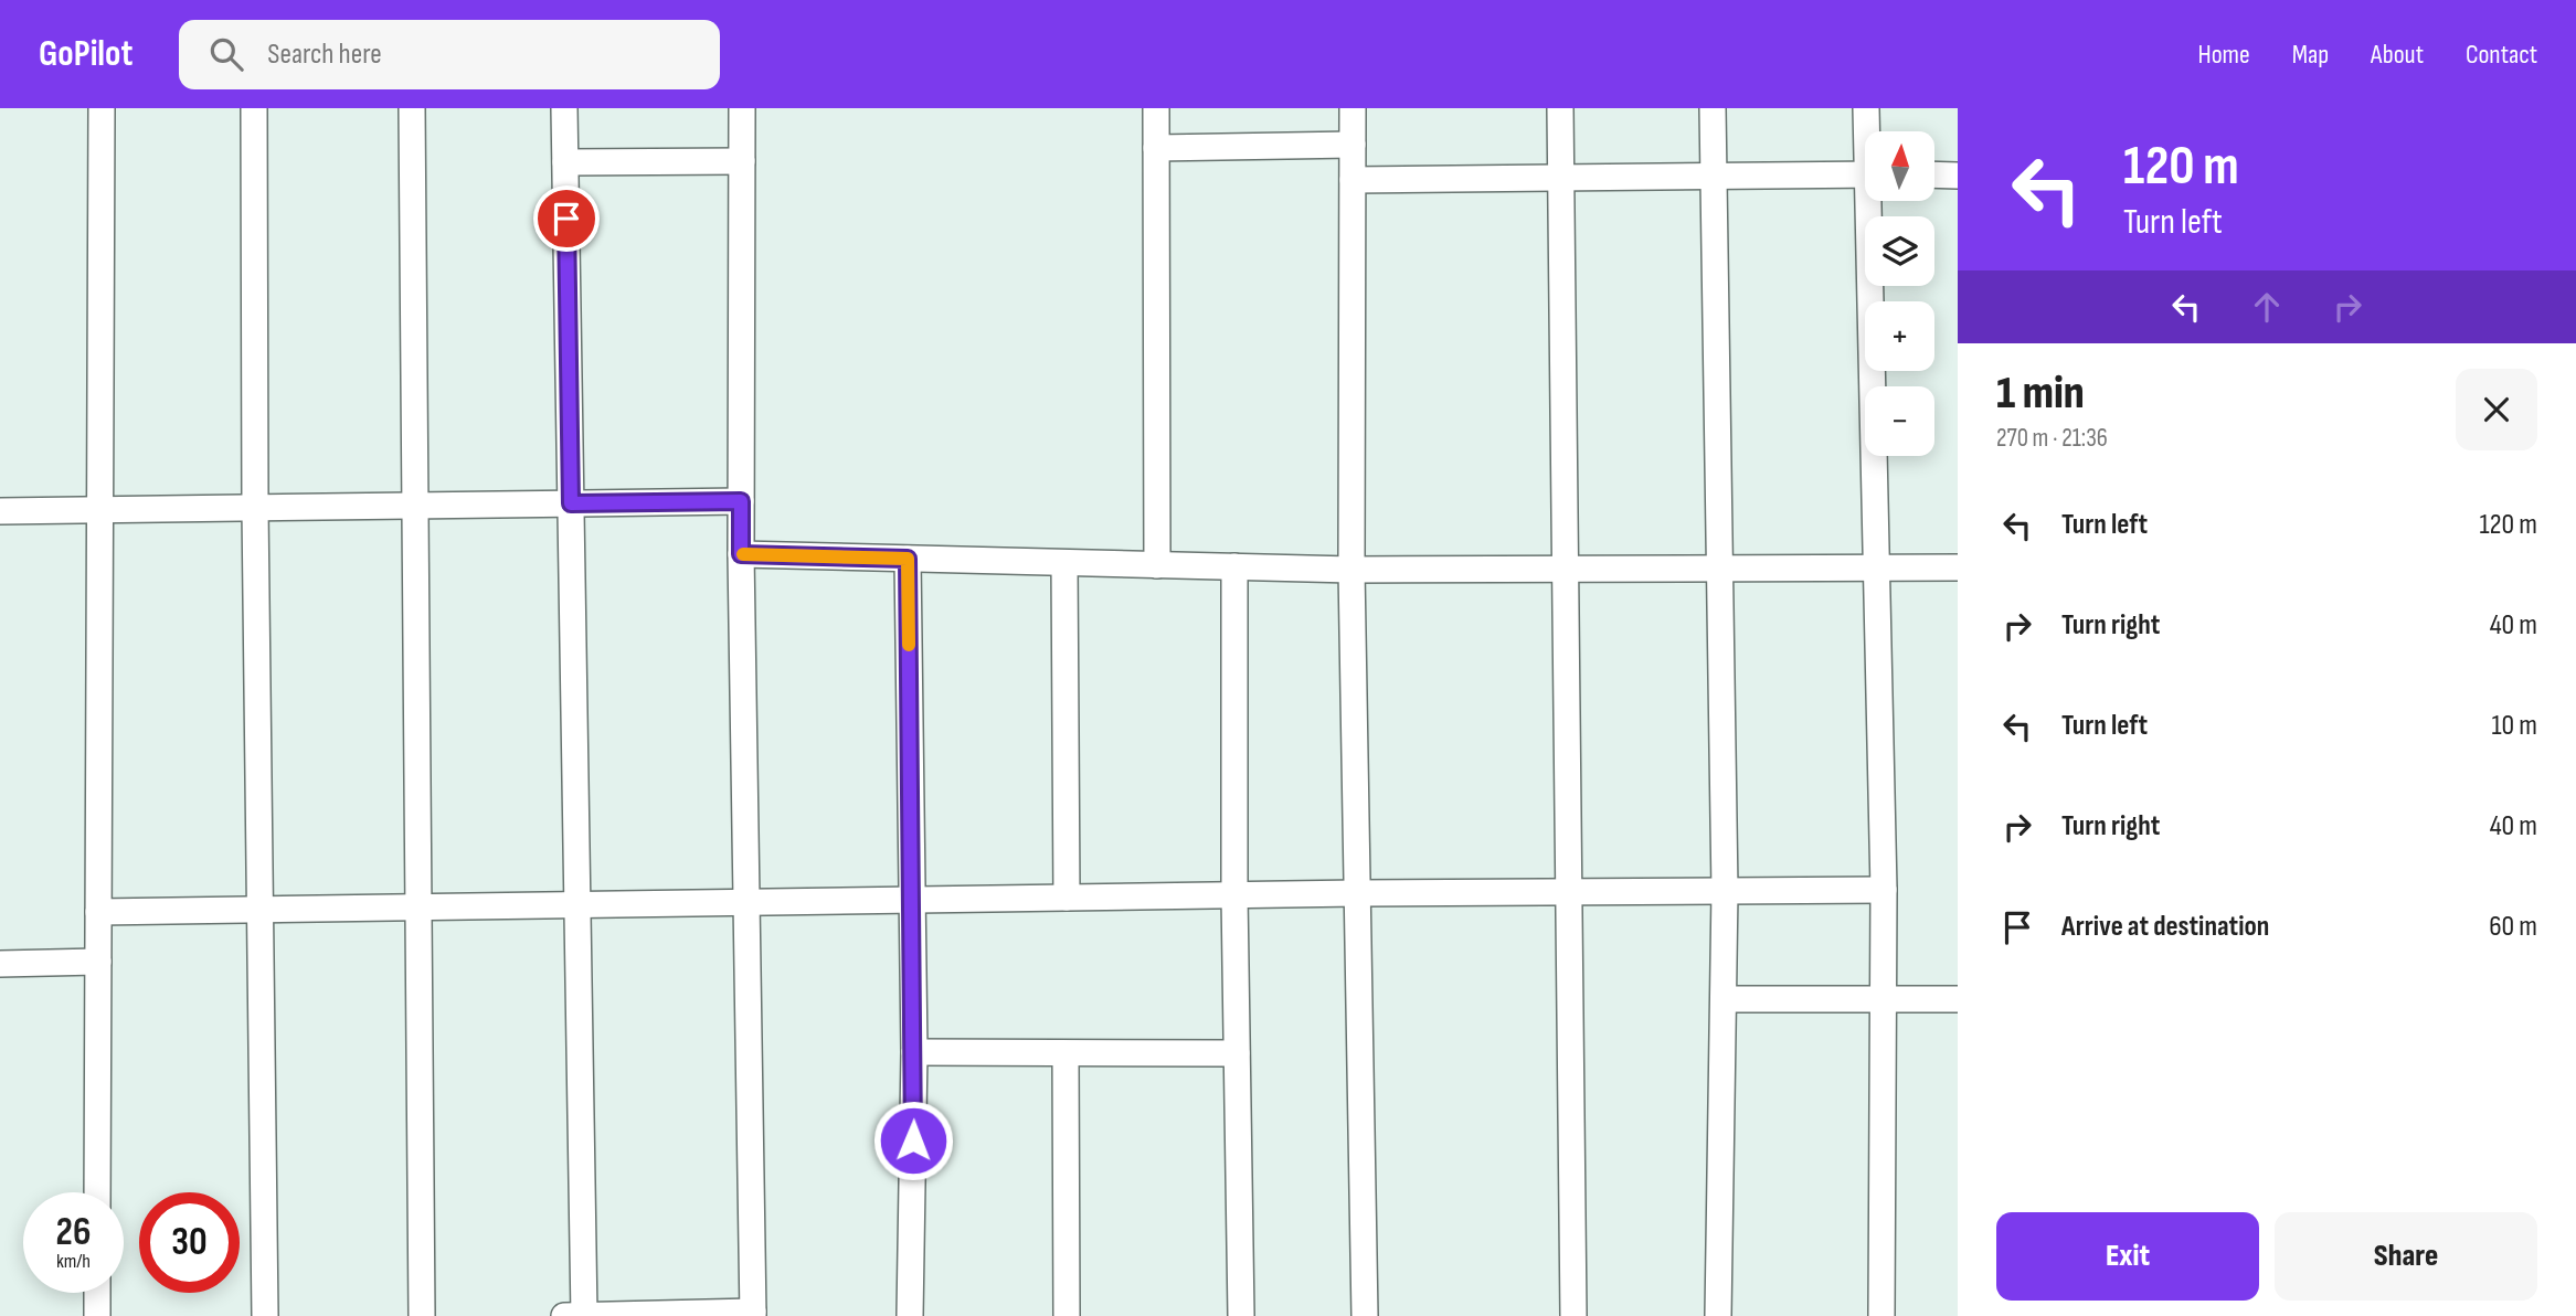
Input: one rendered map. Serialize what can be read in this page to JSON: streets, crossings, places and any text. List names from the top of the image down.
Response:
{
  "north": "top",
  "page": {
    "header": "GoPilot",
    "search": "Search here",
    "nav": [
      "Home",
      "Map",
      "About",
      "Contact"
    ],
    "turn": ["120 m", "Turn left"],
    "map_buttons": ["+", "−"],
    "heading": ["1 min", "270 m · 21:36"],
    "list": [
      {
        "name": "Turn left",
        "value": "120 m"
      },
      {
        "name": "Turn right",
        "value": "40 m"
      },
      {
        "name": "Turn left",
        "value": "10 m"
      },
      {
        "name": "Turn right",
        "value": "40 m"
      },
      {
        "name": "Arrive at destination",
        "value": "60 m"
      }
    ],
    "speed": "26 km/h",
    "limit": "30",
    "buttons": ["Exit", "Share"]
  }
}
